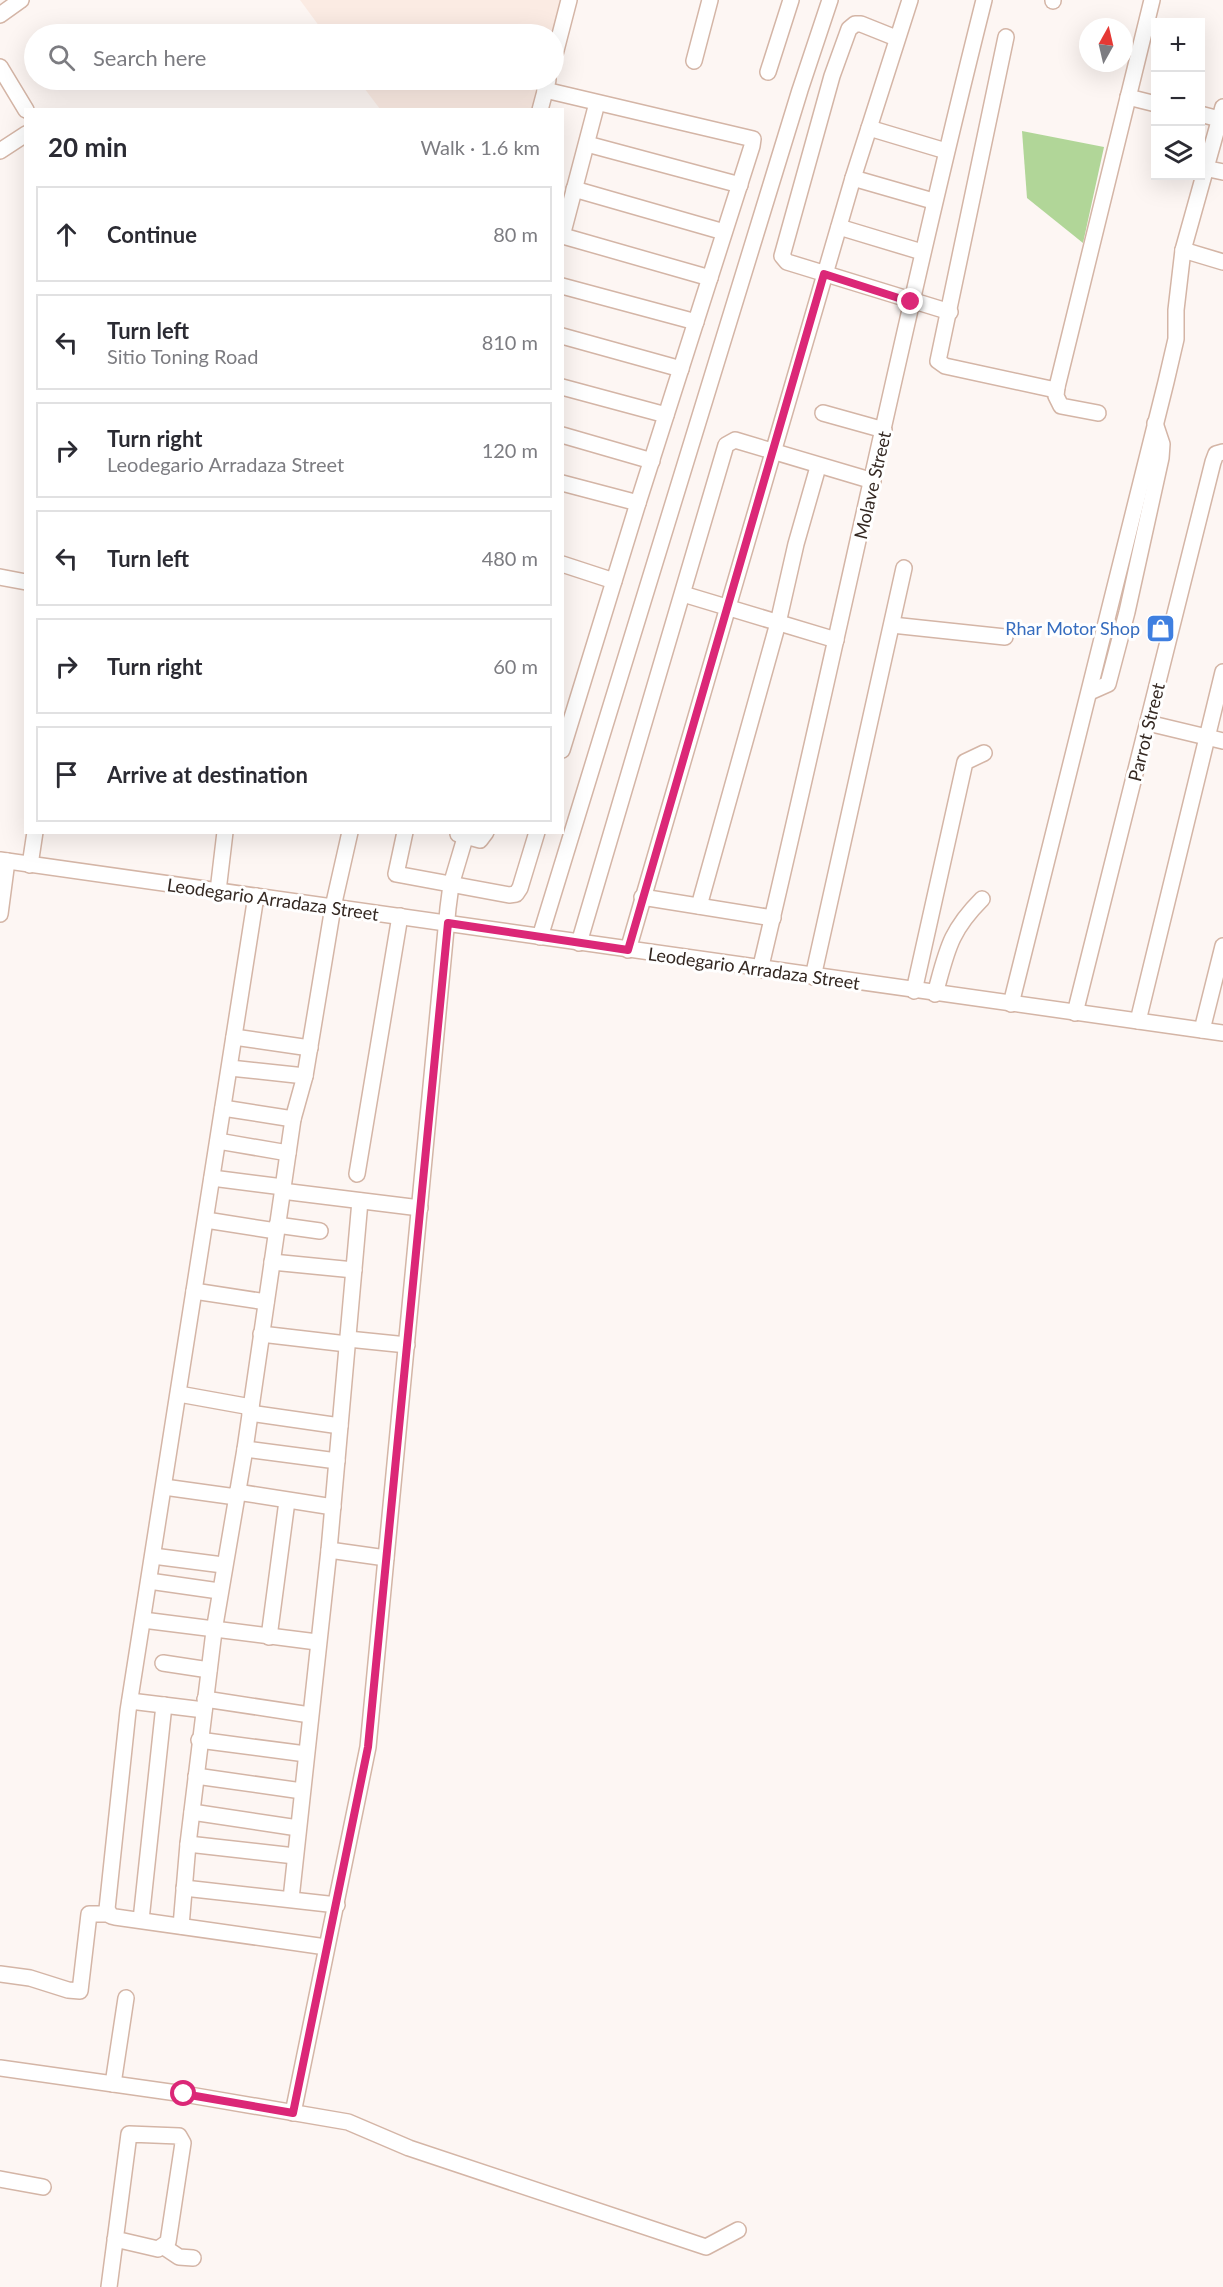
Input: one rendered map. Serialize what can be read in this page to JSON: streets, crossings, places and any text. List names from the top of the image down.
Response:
{
  "streets": {
    "street": ["Molave Street", "Parrot Street", "Leodegario Arradaza Street"]
  },
  "crossings": [
    ["Molave Street", "Leodegario Arradaza Street"],
    ["Parrot Street", "Leodegario Arradaza Street"]
  ],
  "places": {
    "shop": ["Rhar Motor Shop"]
  },
  "north": "top",
  "page": {
    "map_buttons": ["+", "−"],
    "search": "Search here",
    "heading": ["20 min", "Walk · 1.6 km"],
    "list": [
      ["Continue", "80 m"],
      ["Turn left", "Sitio Toning Road", "810 m"],
      ["Turn right", "Leodegario Arradaza Street", "120 m"],
      ["Turn left", "480 m"],
      ["Turn right", "60 m"],
      "Arrive at destination"
    ]
  }
}
